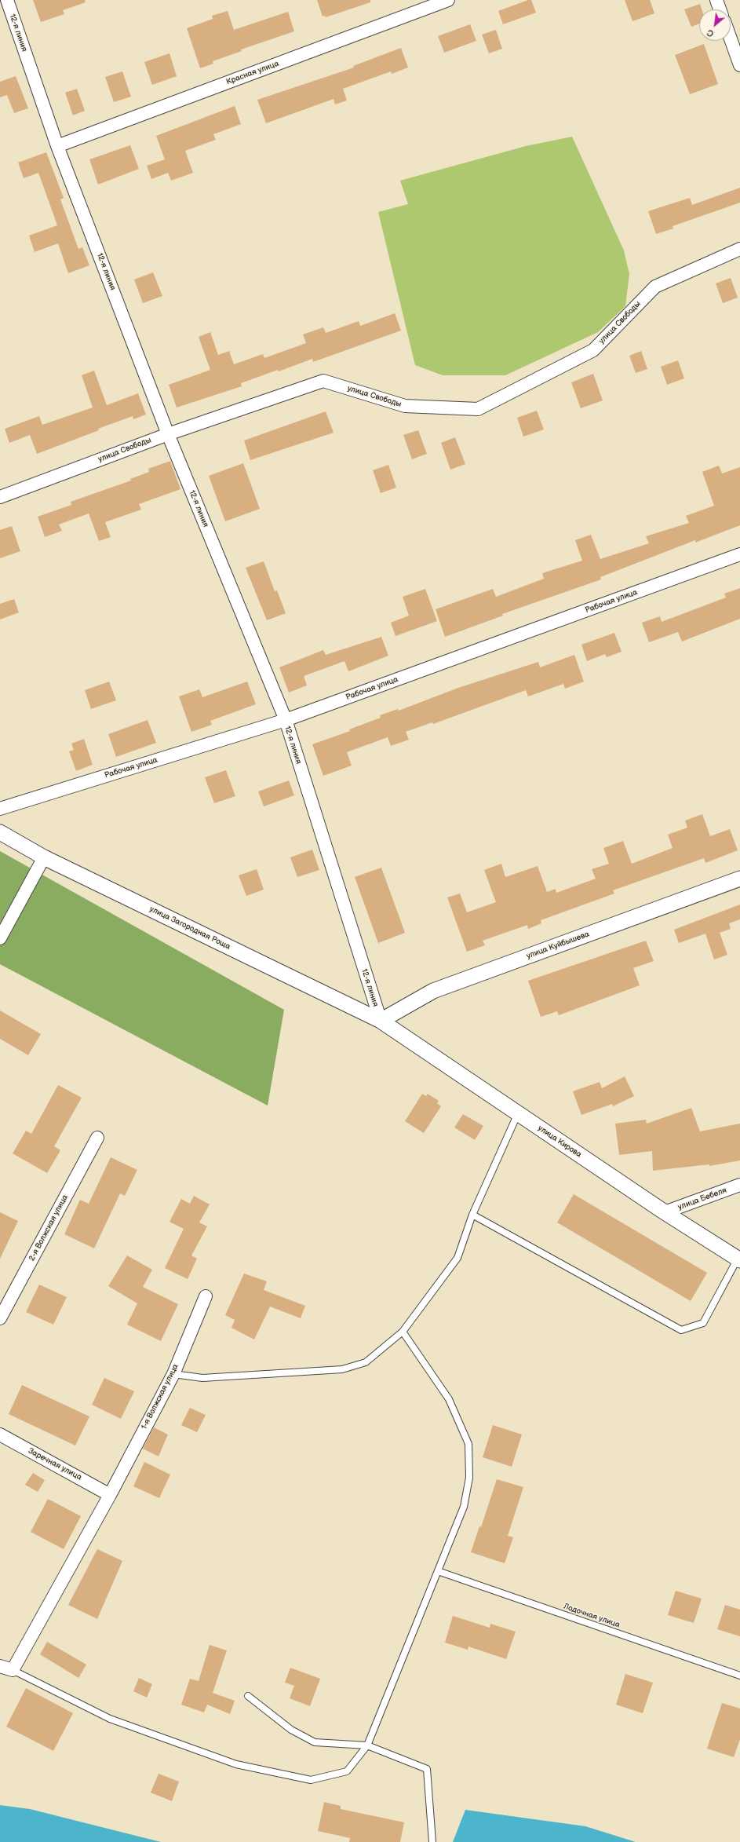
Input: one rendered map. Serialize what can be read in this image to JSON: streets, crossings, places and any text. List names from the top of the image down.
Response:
{
  "streets": {
    "street": [
      "12-я линия",
      "Красная улица",
      "улица Свободы",
      "Рабочая улица",
      "улица Загородная Роща",
      "улица Куйбышева",
      "улица Кирова",
      "улица Бебеля",
      "2-я Волжская улица",
      "1-я Волжская улица",
      "Заречная улица"
    ],
    "lane": ["Лодочная улица"]
  },
  "crossings": [
    ["12-я линия", "Красная улица"],
    ["12-я линия", "улица Свободы"],
    ["12-я линия", "Рабочая улица"],
    ["12-я линия", "улица Загородная Роща"],
    ["12-я линия", "улица Куйбышева"],
    ["12-я линия", "улица Кирова"],
    ["улица Загородная Роща", "улица Куйбышева"],
    ["улица Загородная Роща", "улица Кирова"],
    ["улица Куйбышева", "улица Кирова"],
    ["улица Кирова", "улица Бебеля"],
    ["1-я Волжская улица", "Заречная улица"]
  ],
  "north": "bottom left"
}
